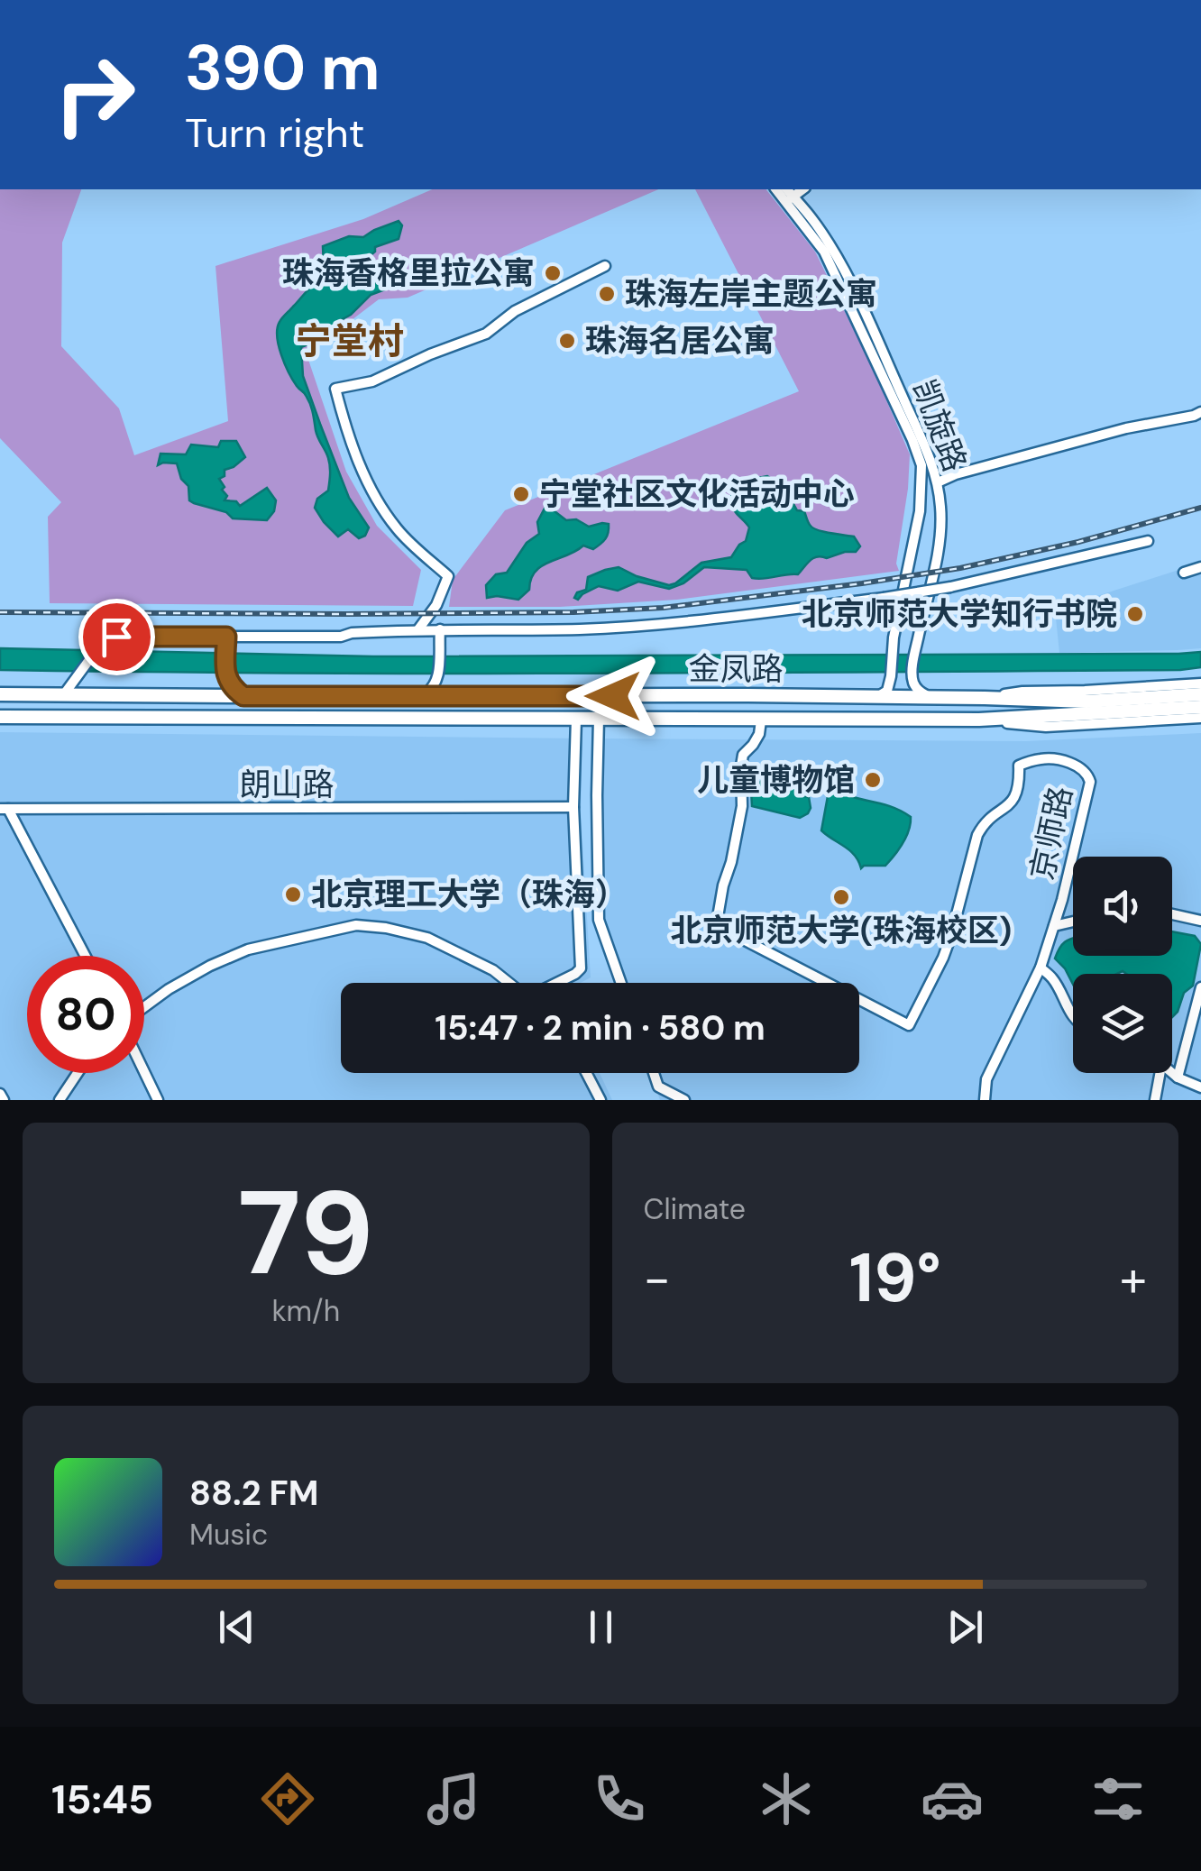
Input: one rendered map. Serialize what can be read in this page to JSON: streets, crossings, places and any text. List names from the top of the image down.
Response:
{
  "streets": {
    "highway": ["金凤路"],
    "street": ["凯旋路", "朗山路", "京师路"]
  },
  "crossings": [
    ["凯旋路", "金凤路"],
    ["金凤路", "京师路"]
  ],
  "districts": ["宁堂村"],
  "places": [
    "珠海香格里拉公寓",
    "珠海左岸主题公寓",
    "珠海名居公寓",
    "宁堂社区文化活动中心",
    "北京师范大学知行书院",
    "儿童博物馆",
    "北京理工大学（珠海）",
    "北京师范大学(珠海校区)"
  ],
  "page": {
    "turn": ["390 m", "Turn right"],
    "limit": "80",
    "trip": "15:47 · 2 min · 580 m",
    "tile": [
      ["79", "km/h"],
      "Climate"
    ],
    "heat": ["−", "19°", "+"],
    "song": ["88.2 FM", "Music"],
    "tabs": "15:45"
  }
}
